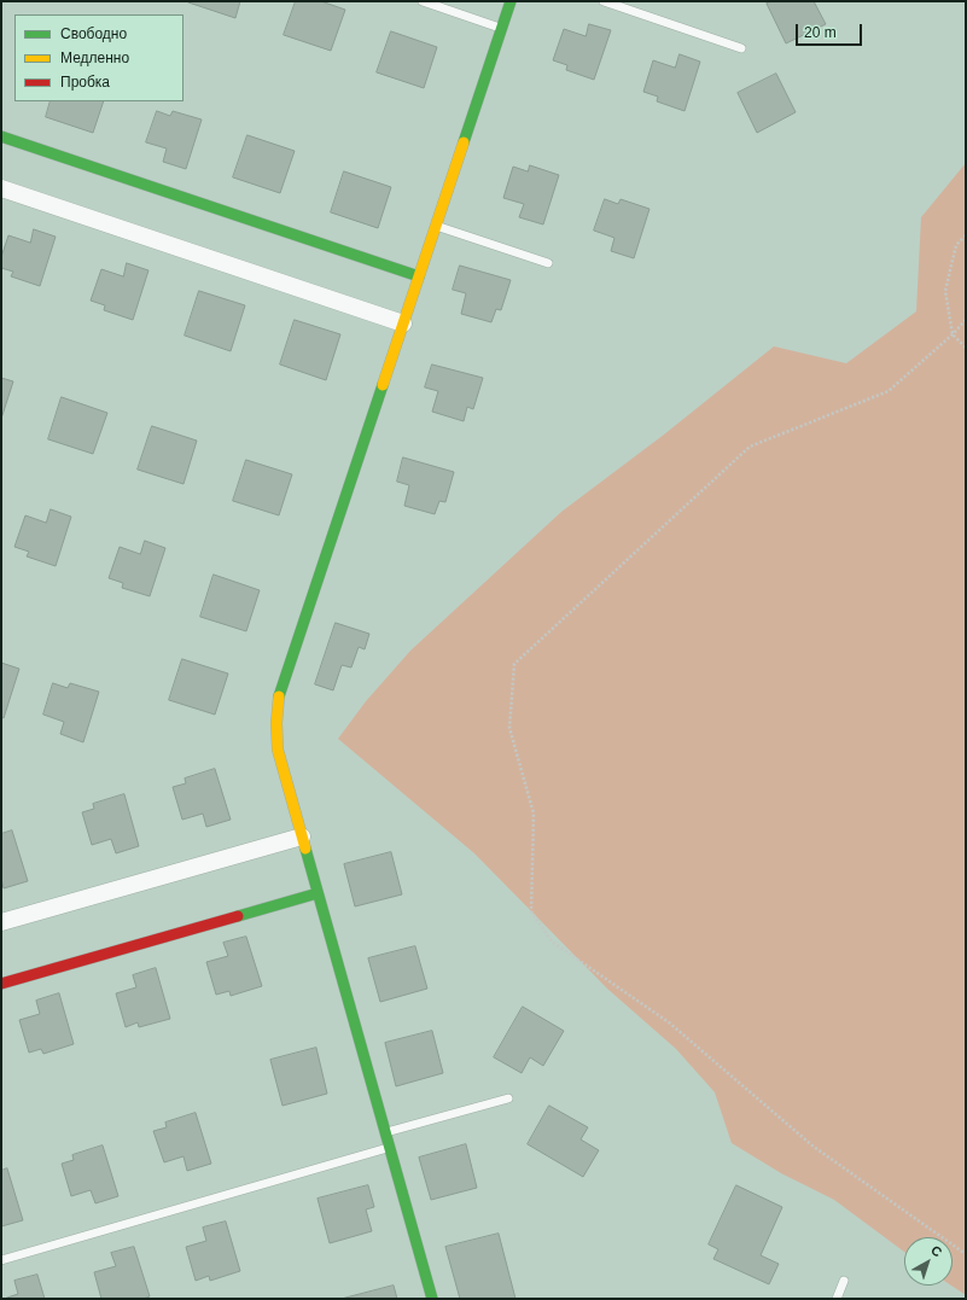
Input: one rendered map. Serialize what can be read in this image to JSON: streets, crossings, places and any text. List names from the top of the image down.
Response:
{
  "legend": ["Свободно", "Медленно", "Пробка"],
  "scale_bar": "20 m",
  "north": "top right"
}
